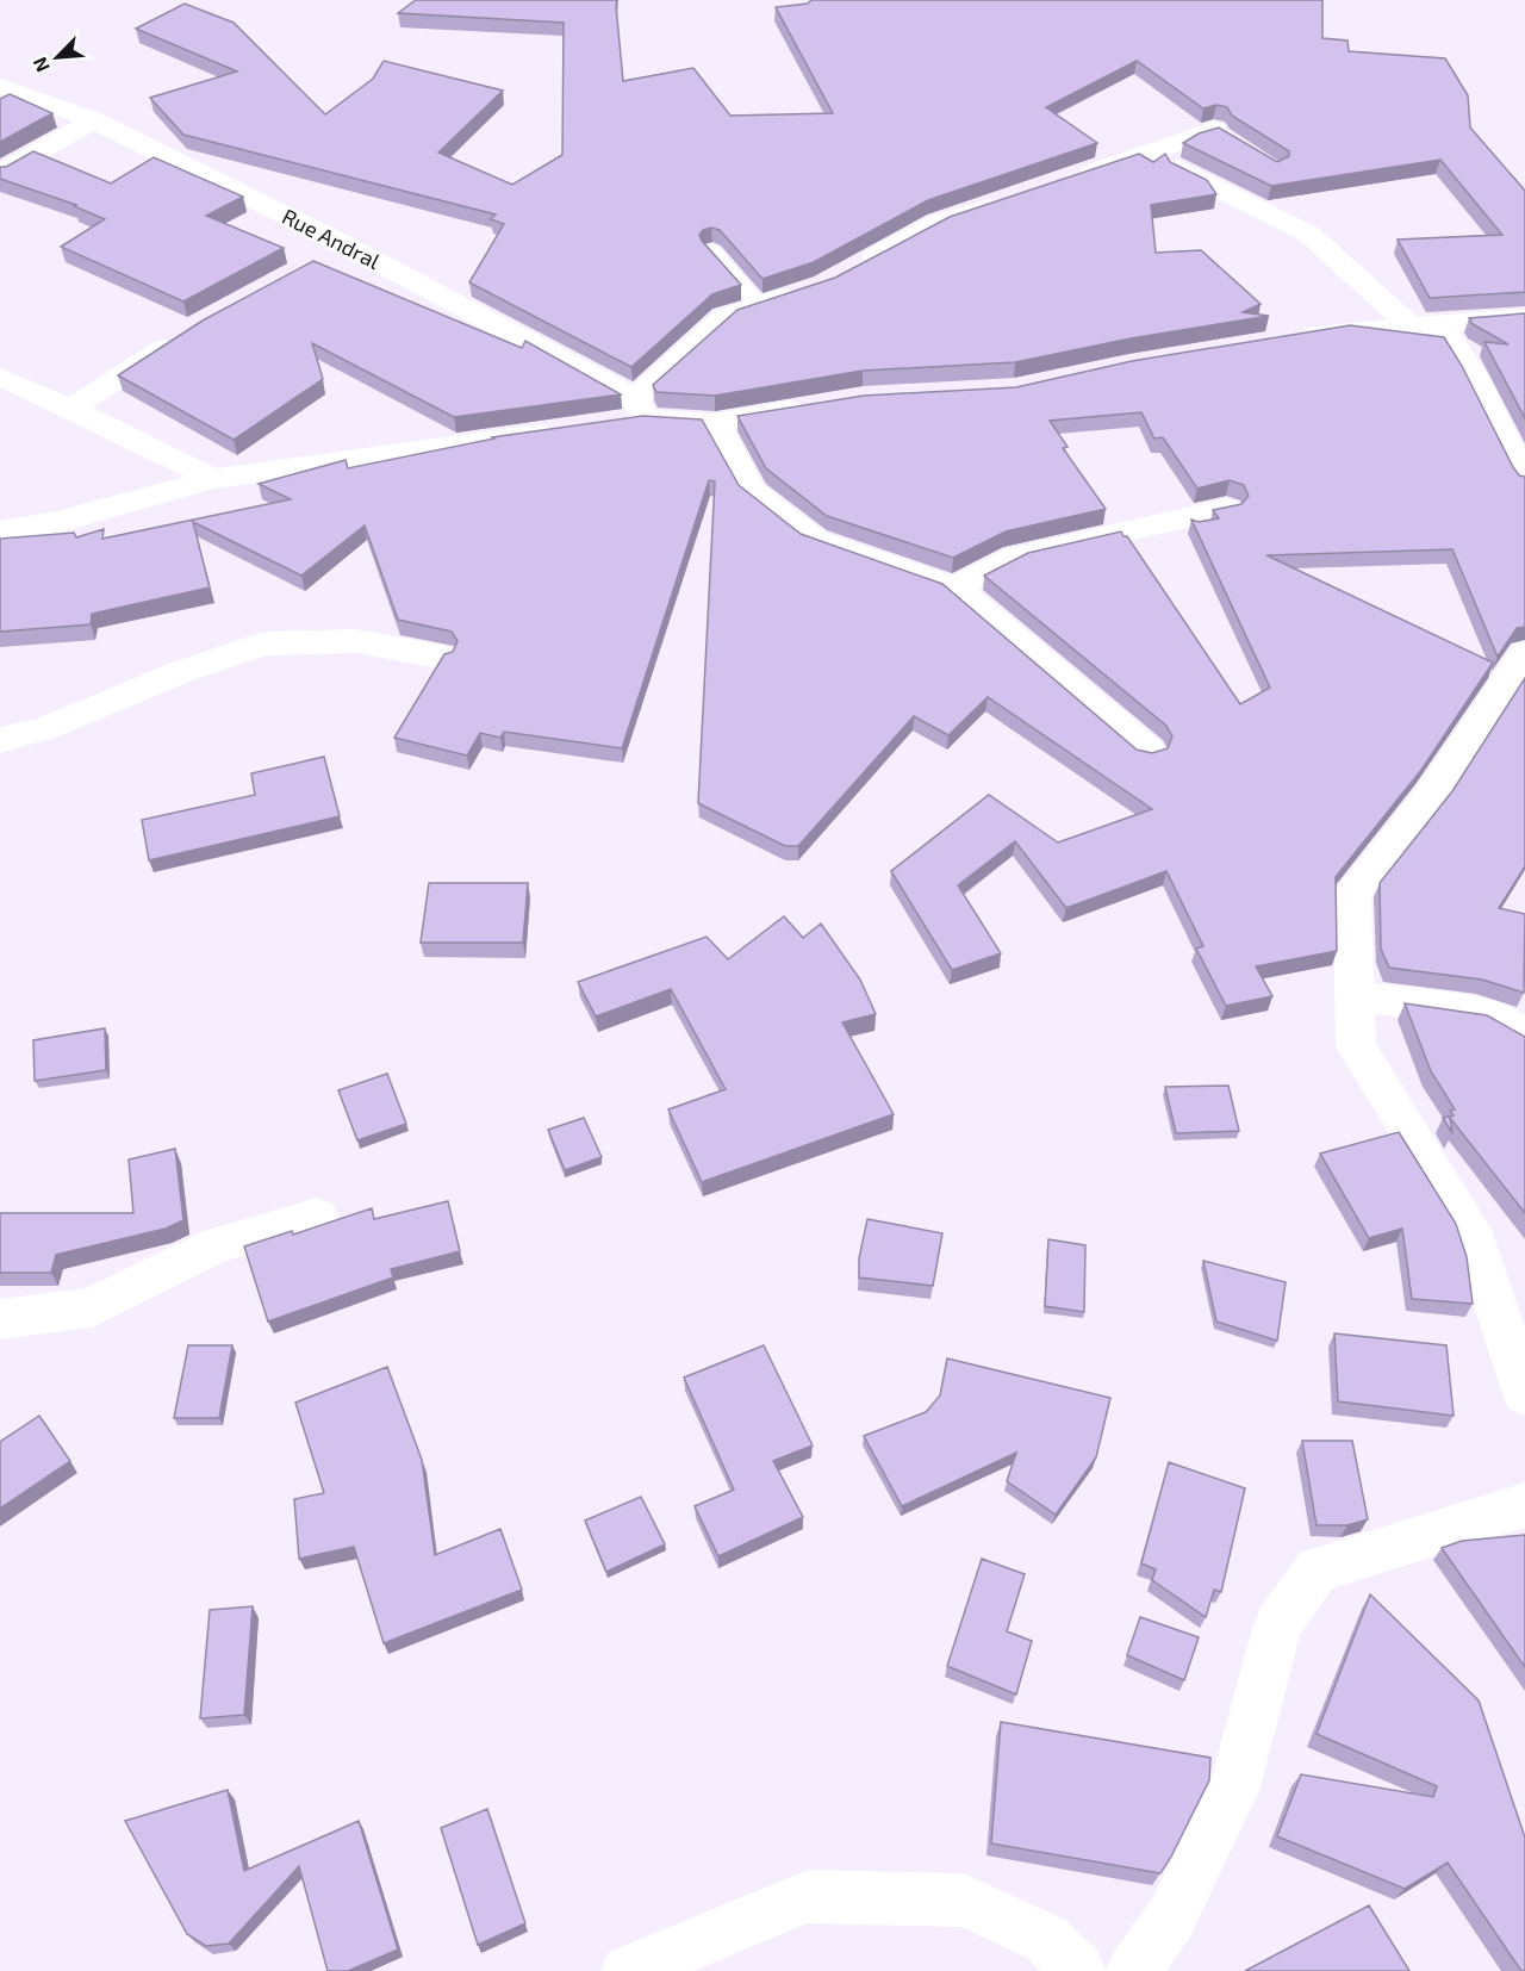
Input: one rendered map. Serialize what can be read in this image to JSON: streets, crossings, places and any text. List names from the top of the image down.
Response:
{
  "streets": {
    "street": ["Rue Andral"]
  },
  "north": "bottom left"
}
